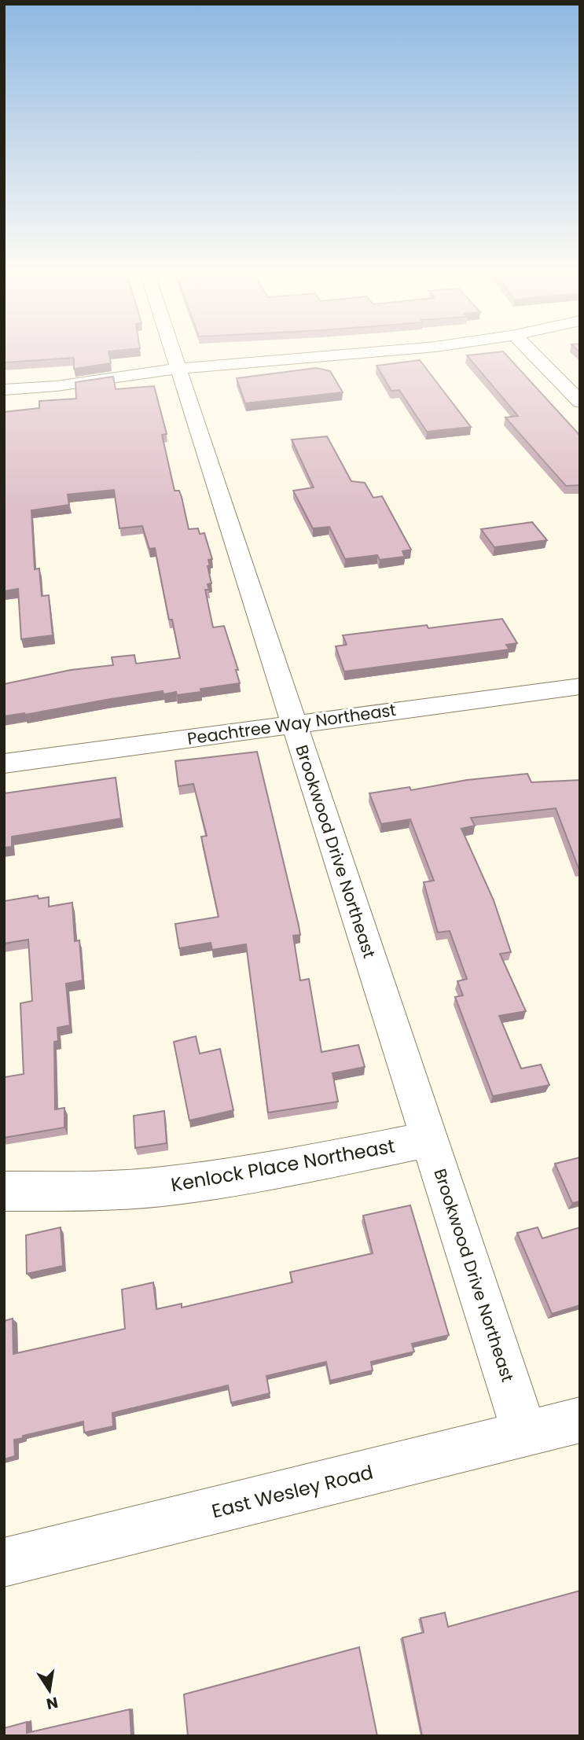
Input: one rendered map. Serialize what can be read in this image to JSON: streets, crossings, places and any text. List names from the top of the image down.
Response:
{
  "streets": {
    "street": [
      "Peachtree Way Northeast",
      "Brookwood Drive Northeast",
      "Kenlock Place Northeast",
      "East Wesley Road"
    ]
  },
  "crossings": [
    ["Peachtree Way Northeast", "Brookwood Drive Northeast"],
    ["Brookwood Drive Northeast", "Kenlock Place Northeast"],
    ["Brookwood Drive Northeast", "East Wesley Road"]
  ],
  "north": "bottom"
}
